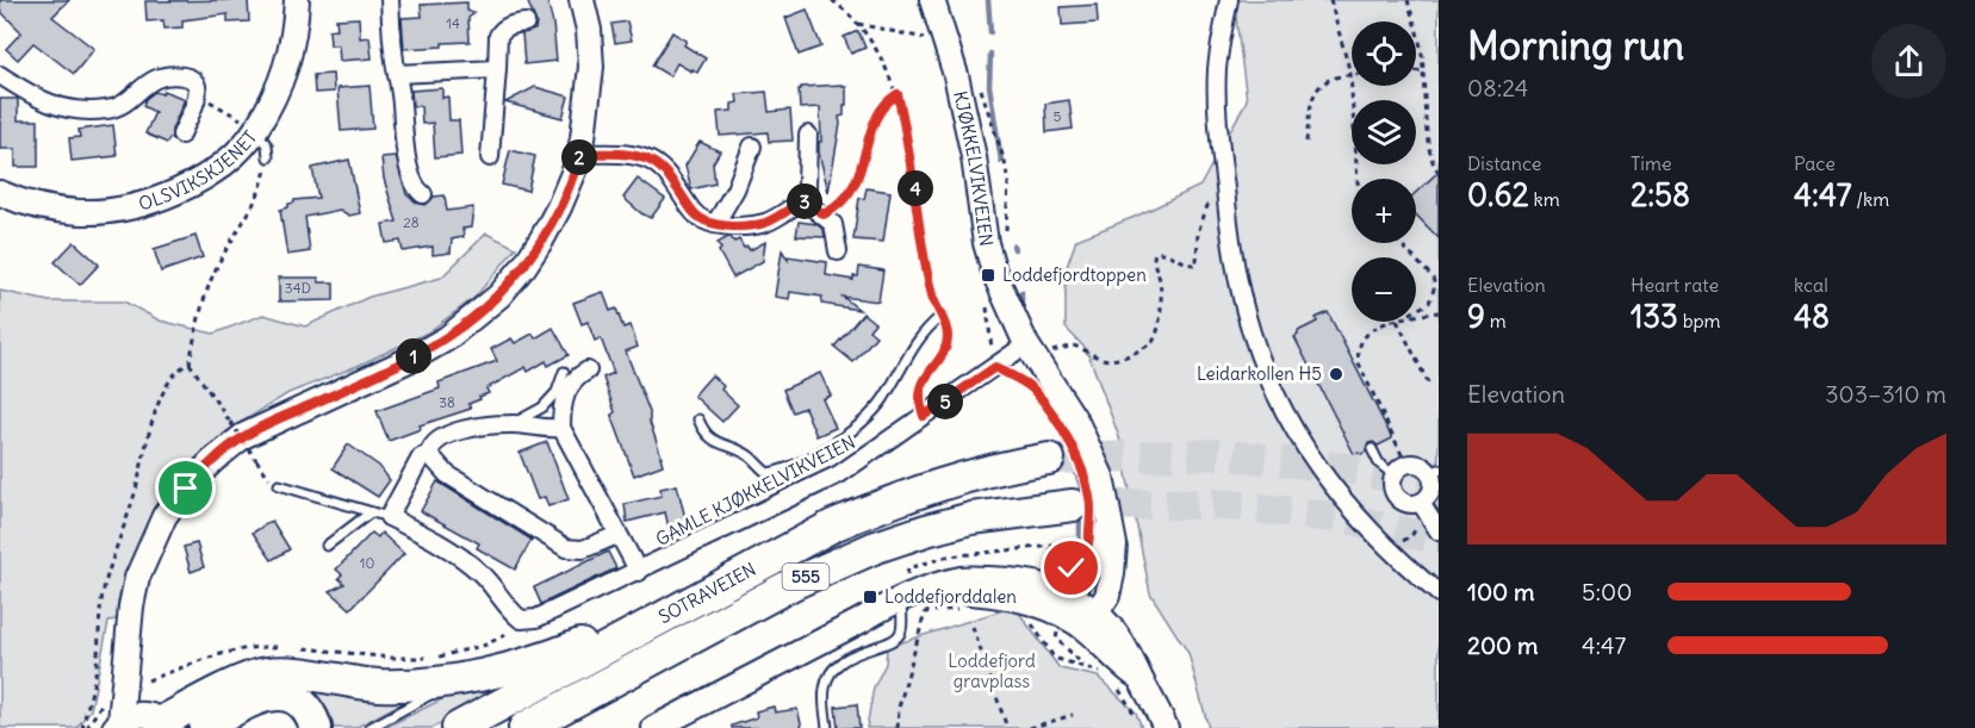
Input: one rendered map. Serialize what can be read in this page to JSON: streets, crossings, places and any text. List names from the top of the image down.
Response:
{
  "streets": {
    "highway": ["555", "SOTRAVEIEN"],
    "main road": ["OLSVIKSKJENET", "KJØKKELVIKVEIEN"],
    "street": ["GAMLE KJØKKELVIKVEIEN"]
  },
  "crossings": [
    ["KJØKKELVIKVEIEN", "GAMLE KJØKKELVIKVEIEN"],
    ["555", "SOTRAVEIEN"]
  ],
  "parks": ["Loddefjord gravplass"],
  "places": {
    "transit": ["Loddefjordtoppen", "Loddefjorddalen"],
    "other": ["Leidarkollen H5"]
  },
  "house_numbers": [
    "14",
    "5",
    "28",
    "34D",
    "38",
    "10"
  ],
  "page": {
    "heading": ["Morning run", "08:24"],
    "map_buttons": ["+", "−"],
    "stats": [
      ["Distance", "0.62 km"],
      ["Time", "2:58"],
      ["Pace", "4:47 /km"],
      ["Elevation", "9 m"],
      ["Heart rate", "133 bpm"],
      ["kcal", "48"]
    ],
    "pins": [
      "2",
      "4",
      "3",
      "1",
      "5"
    ],
    "chart": ["Elevation", "303–310 m"],
    "list": [
      {
        "name": "100 m",
        "note": "5:00"
      },
      {
        "name": "200 m",
        "note": "4:47"
      }
    ]
  }
}
